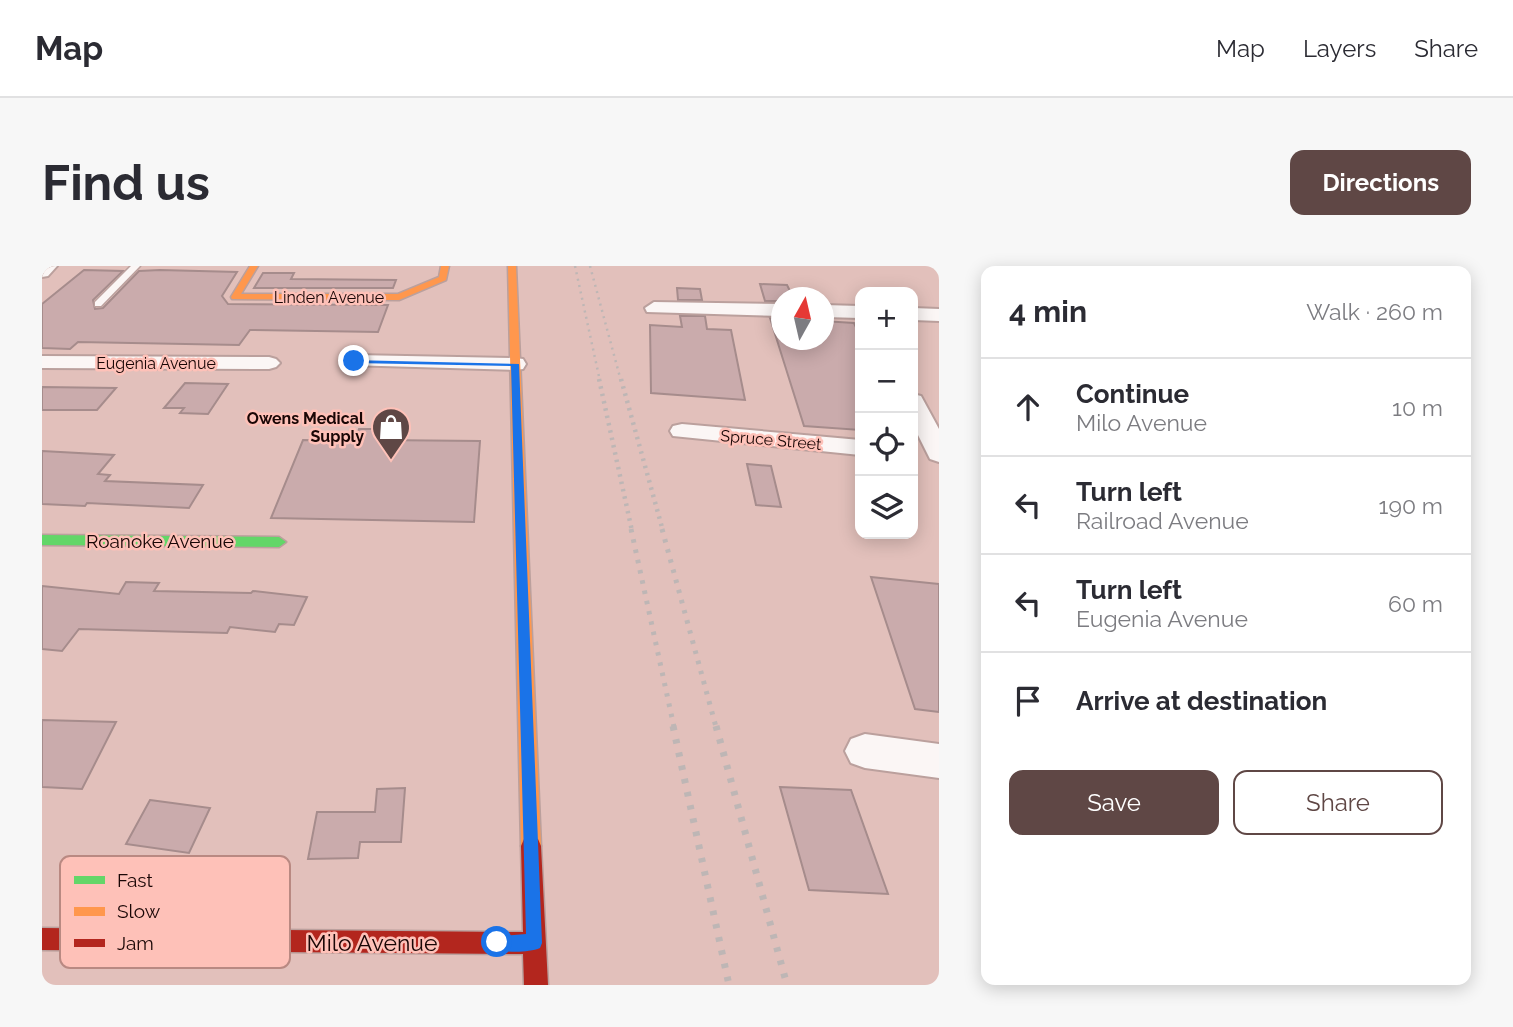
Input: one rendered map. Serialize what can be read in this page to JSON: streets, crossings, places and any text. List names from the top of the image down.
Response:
{
  "streets": {
    "main road": ["Linden Avenue", "Roanoke Avenue", "Milo Avenue"],
    "street": ["Eugenia Avenue", "Spruce Street"]
  },
  "places": {
    "shop": ["Owens Medical Supply"]
  },
  "legend": ["Fast", "Slow", "Jam"],
  "north": "top",
  "page": {
    "header": "Map",
    "nav": ["Map", "Layers", "Share"],
    "buttons": [
      "Directions",
      ["Save", "Share"]
    ],
    "title": "Find us",
    "heading": ["4 min", "Walk · 260 m"],
    "map_buttons": ["+", "−"],
    "list": [
      ["Continue", "Milo Avenue", "10 m"],
      ["Turn left", "Railroad Avenue", "190 m"],
      ["Turn left", "Eugenia Avenue", "60 m"],
      "Arrive at destination"
    ]
  }
}
